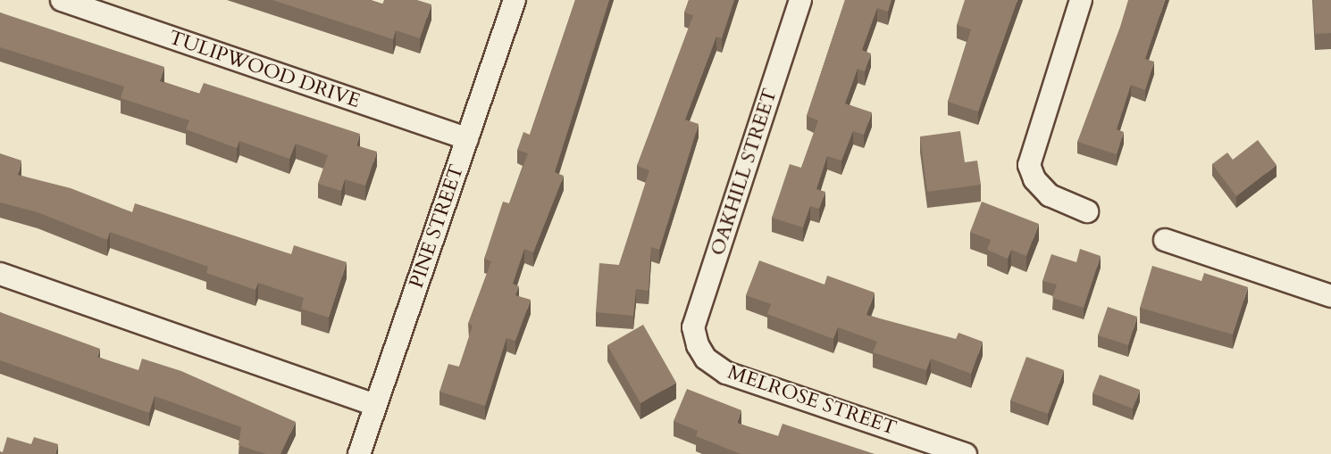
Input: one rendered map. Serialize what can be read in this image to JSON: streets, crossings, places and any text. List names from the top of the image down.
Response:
{
  "streets": {
    "street": [
      "TULIPWOOD DRIVE",
      "OAKHILL STREET",
      "PINE STREET",
      "MELROSE STREET"
    ]
  },
  "crossings": [
    ["TULIPWOOD DRIVE", "PINE STREET"],
    ["OAKHILL STREET", "MELROSE STREET"]
  ]
}
